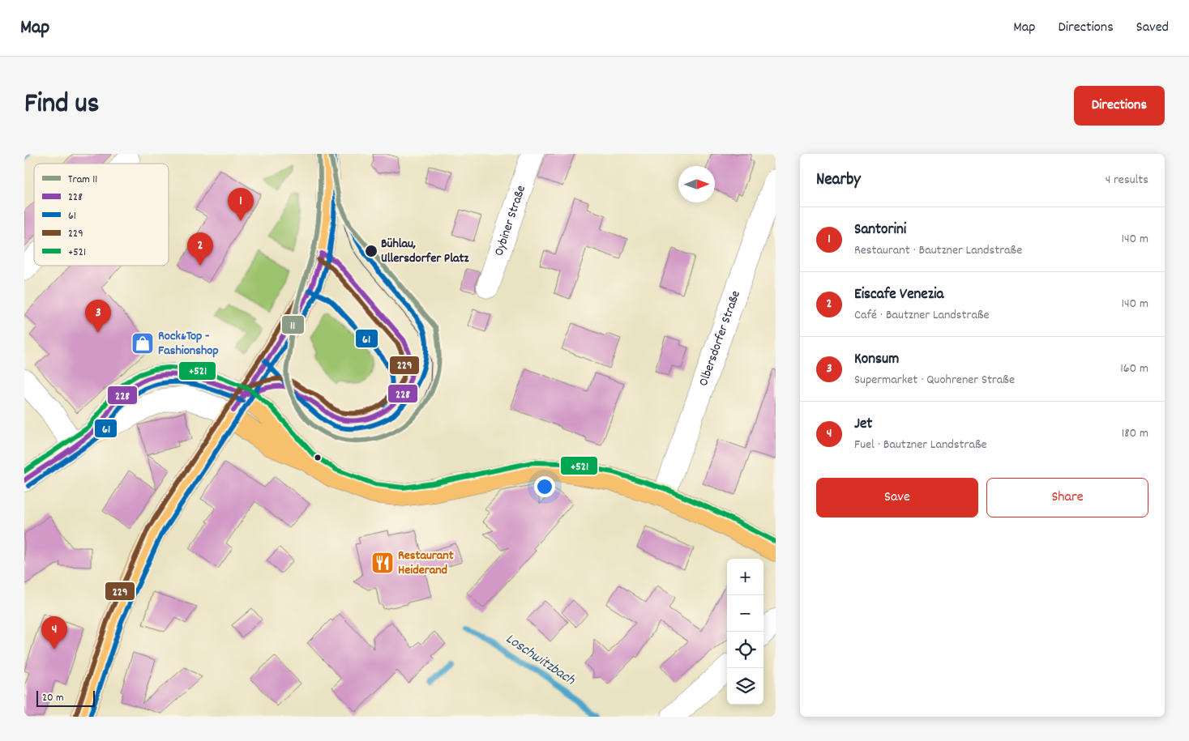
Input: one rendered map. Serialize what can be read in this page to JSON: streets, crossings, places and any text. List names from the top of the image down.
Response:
{
  "streets": {
    "street": ["Oybiner Straße", "Olbersdorfer Straße"]
  },
  "water": ["Loschwitzbach"],
  "places": {
    "other": ["Bühlau, Ullersdorfer Platz"],
    "shop": ["Rock&Top - Fashionshop"],
    "restaurant": ["Restaurant Heiderand"]
  },
  "lines": [
    "tram line 11",
    "transit line 61",
    "transit line 229",
    "transit line 228",
    "transit line +521"
  ],
  "legend": [
    "Tram 11",
    "228",
    "61",
    "229",
    "+521"
  ],
  "scale_bar": "20 m",
  "north": "right",
  "page": {
    "header": "Map",
    "nav": ["Map", "Directions", "Saved"],
    "title": "Find us",
    "buttons": [
      "Directions",
      ["Save", "Share"]
    ],
    "heading": ["Nearby", "4 results"],
    "pins": [
      "1",
      "2",
      "3",
      "4"
    ],
    "list": [
      {
        "mark": "1",
        "name": "Santorini",
        "note": "Restaurant · Bautzner Landstraße",
        "value": "140 m"
      },
      {
        "mark": "2",
        "name": "Eiscafe Venezia",
        "note": "Café · Bautzner Landstraße",
        "value": "140 m"
      },
      {
        "mark": "3",
        "name": "Konsum",
        "note": "Supermarket · Quohrener Straße",
        "value": "160 m"
      },
      {
        "mark": "4",
        "name": "Jet",
        "note": "Fuel · Bautzner Landstraße",
        "value": "180 m"
      }
    ],
    "map_buttons": ["+", "−"],
    "scale": "20 m"
  }
}
